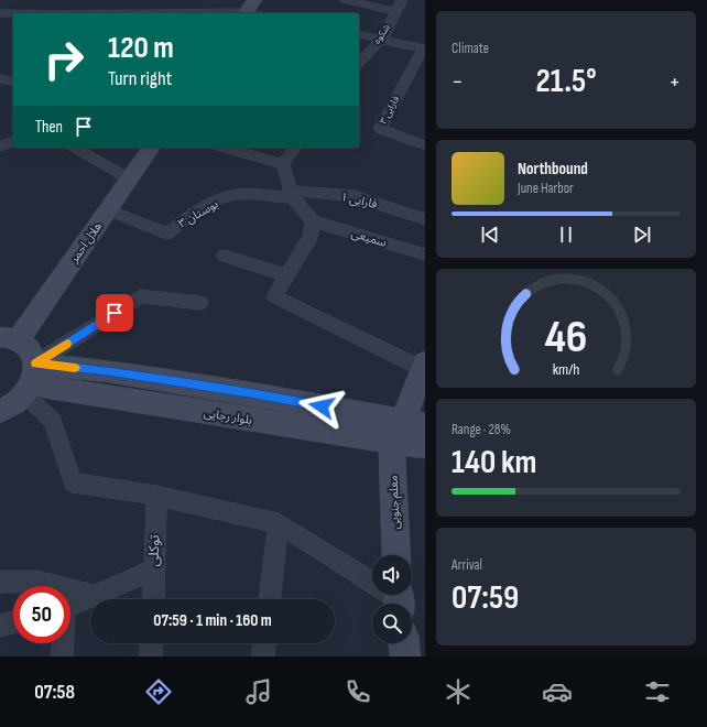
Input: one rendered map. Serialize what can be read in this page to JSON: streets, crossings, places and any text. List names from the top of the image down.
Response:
{
  "streets": {
    "street": [
      "شکوه",
      "فارابی ۳",
      "فارابی ۱",
      "بوستان ٣",
      "سمیعی",
      "هلال احمر",
      "بلوار رجایی",
      "معلم جنوبی",
      "توکلی"
    ]
  },
  "crossings": [
    ["فارابی ۱", "بوستان ٣"],
    ["بوستان ٣", "هلال احمر"],
    ["بلوار رجایی", "معلم جنوبی"]
  ],
  "page": {
    "tile": [
      "Climate",
      ["Range · 28%", "140 km"],
      ["Arrival", "07:59"]
    ],
    "turn": ["120 m", "Turn right"],
    "heat": ["−", "21.5°", "+"],
    "then": "Then",
    "song": ["Northbound", "June Harbor"],
    "limit": "50",
    "trip": "07:59 · 1 min · 160 m",
    "tabs": "07:58",
    "gauge": ["46", "km/h"]
  }
}
